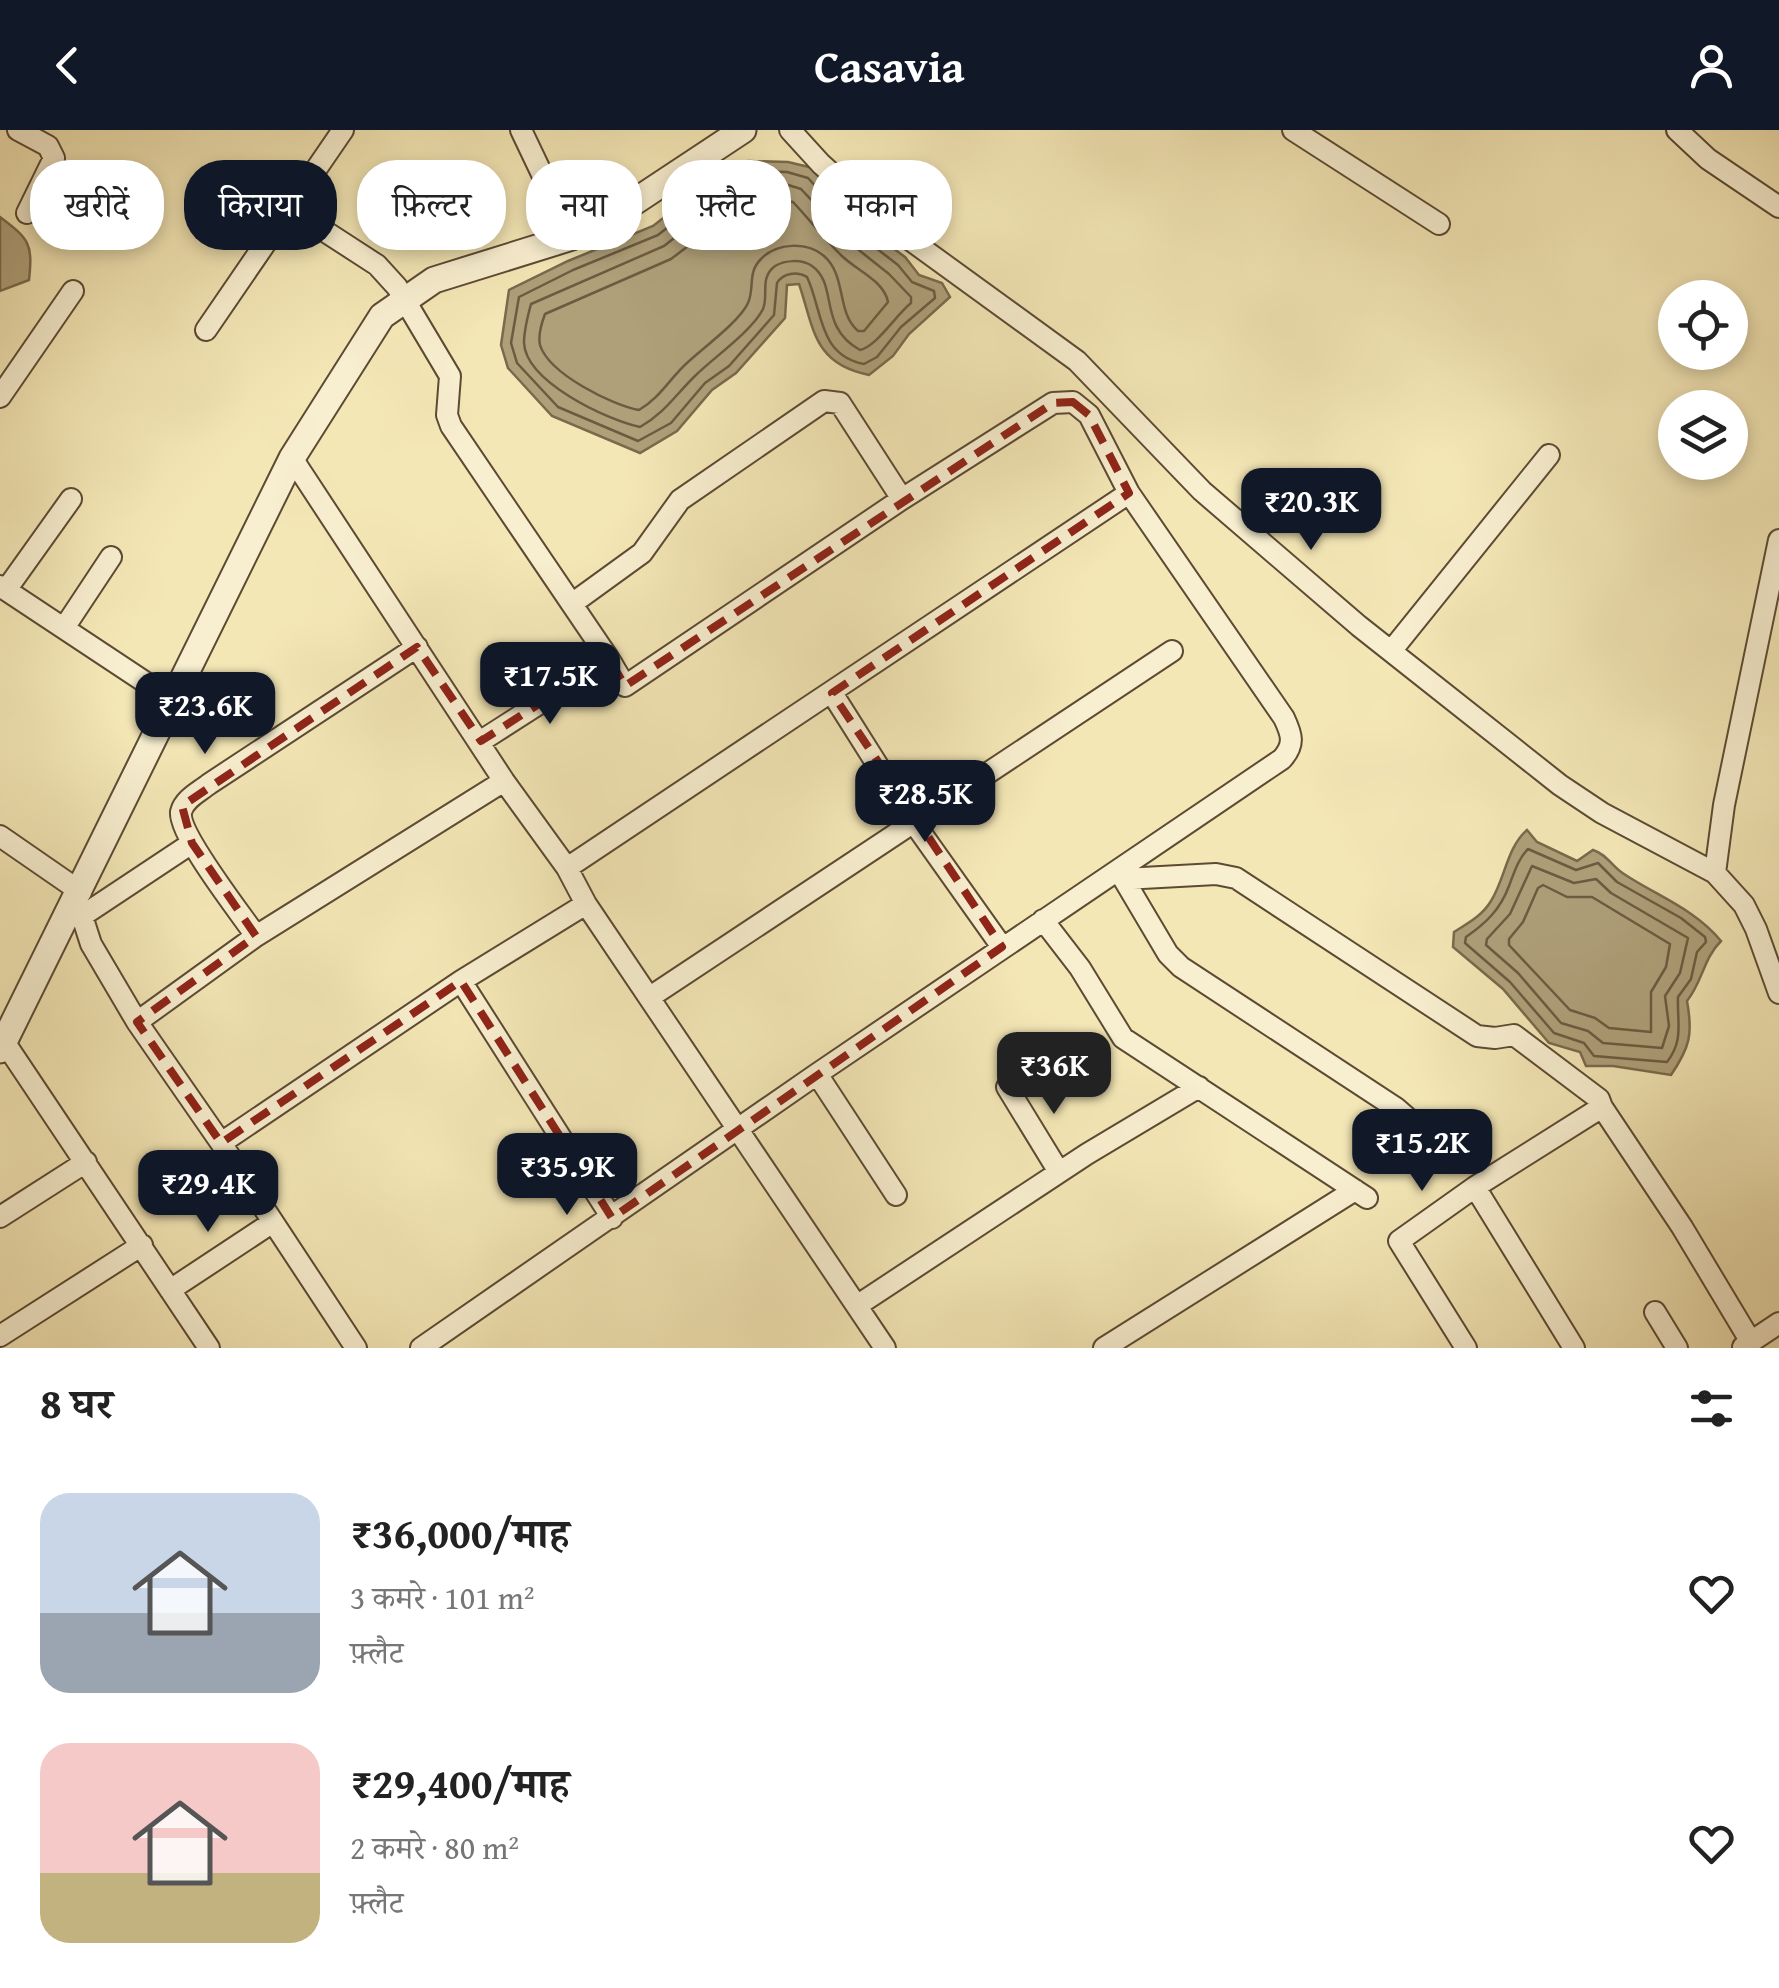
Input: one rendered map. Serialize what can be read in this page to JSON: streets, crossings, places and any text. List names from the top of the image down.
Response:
{
  "page": {
    "header": "Casavia",
    "chip": [
      "खरीदें",
      "किराया",
      "फ़िल्टर",
      "नया",
      "फ़्लैट",
      "मकान"
    ],
    "price": [
      "₹20.3K",
      "₹17.5K",
      "₹23.6K",
      "₹28.5K",
      "₹36K",
      "₹15.2K",
      "₹35.9K",
      "₹29.4K"
    ],
    "heading": "8 घर",
    "list": [
      {
        "name": "₹36,000/माह",
        "note": "3 कमरे · 101 m² · फ़्लैट"
      },
      {
        "name": "₹29,400/माह",
        "note": "2 कमरे · 80 m² · फ़्लैट"
      }
    ]
  }
}
